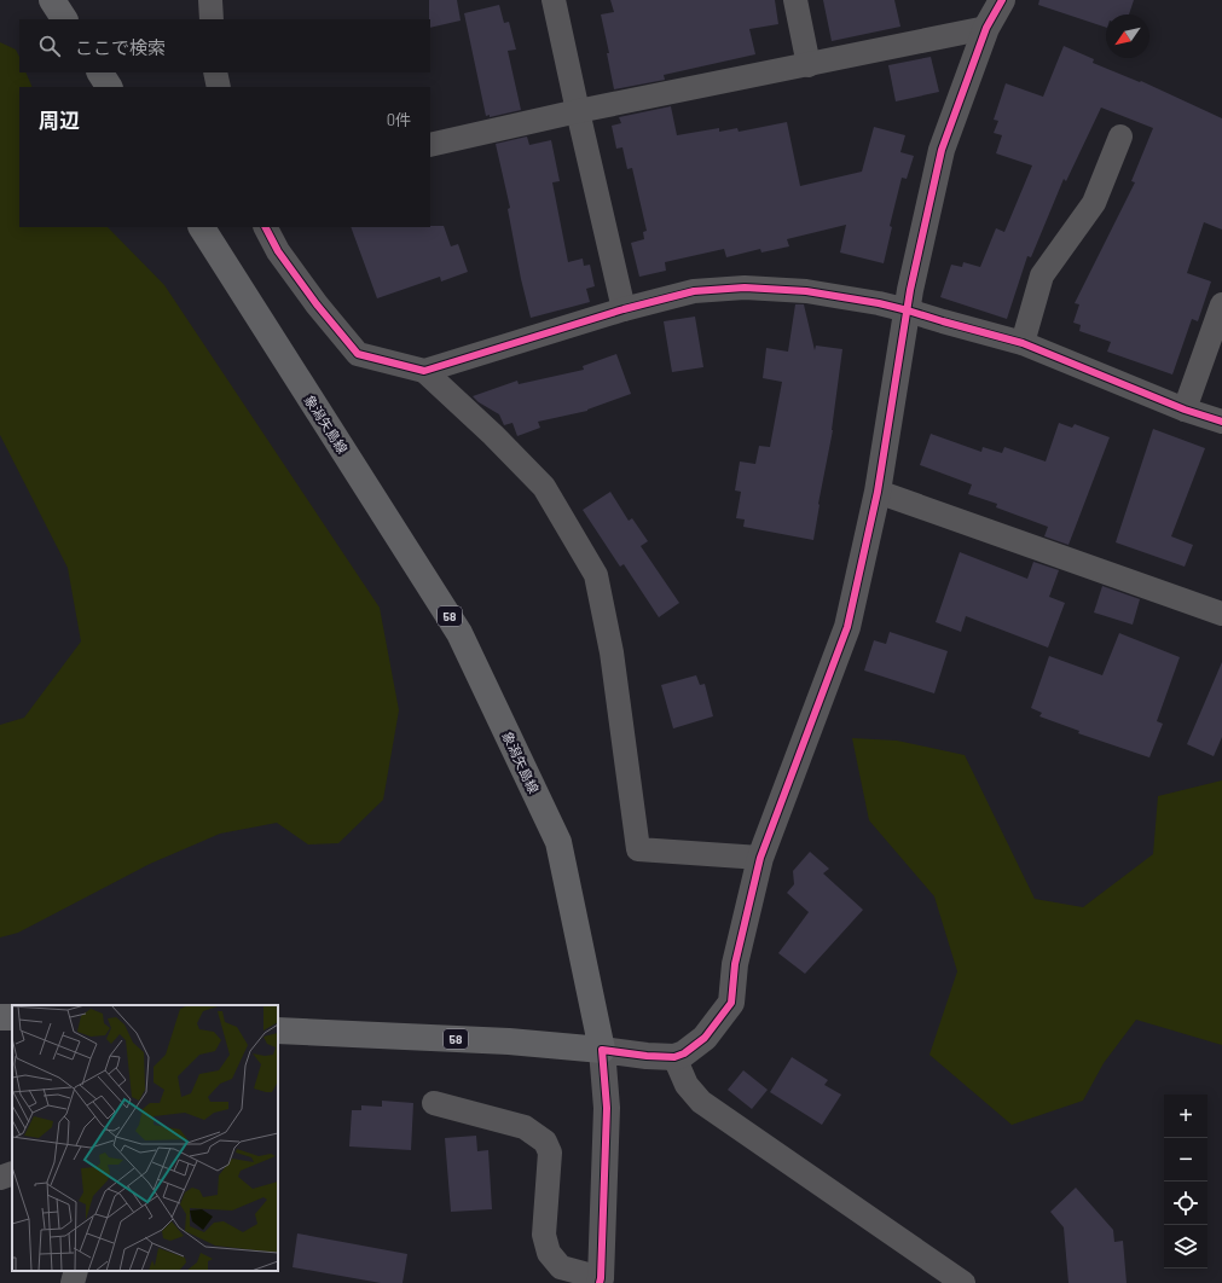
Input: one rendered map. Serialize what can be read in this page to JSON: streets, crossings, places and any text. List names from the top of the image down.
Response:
{
  "streets": {
    "main road": ["象潟矢島線", "58"]
  },
  "crossings": [
    ["象潟矢島線", "58"]
  ],
  "north": "bottom left",
  "page": {
    "search": "ここで検索",
    "heading": ["周辺", "0件"],
    "map_buttons": ["+", "−"]
  }
}
